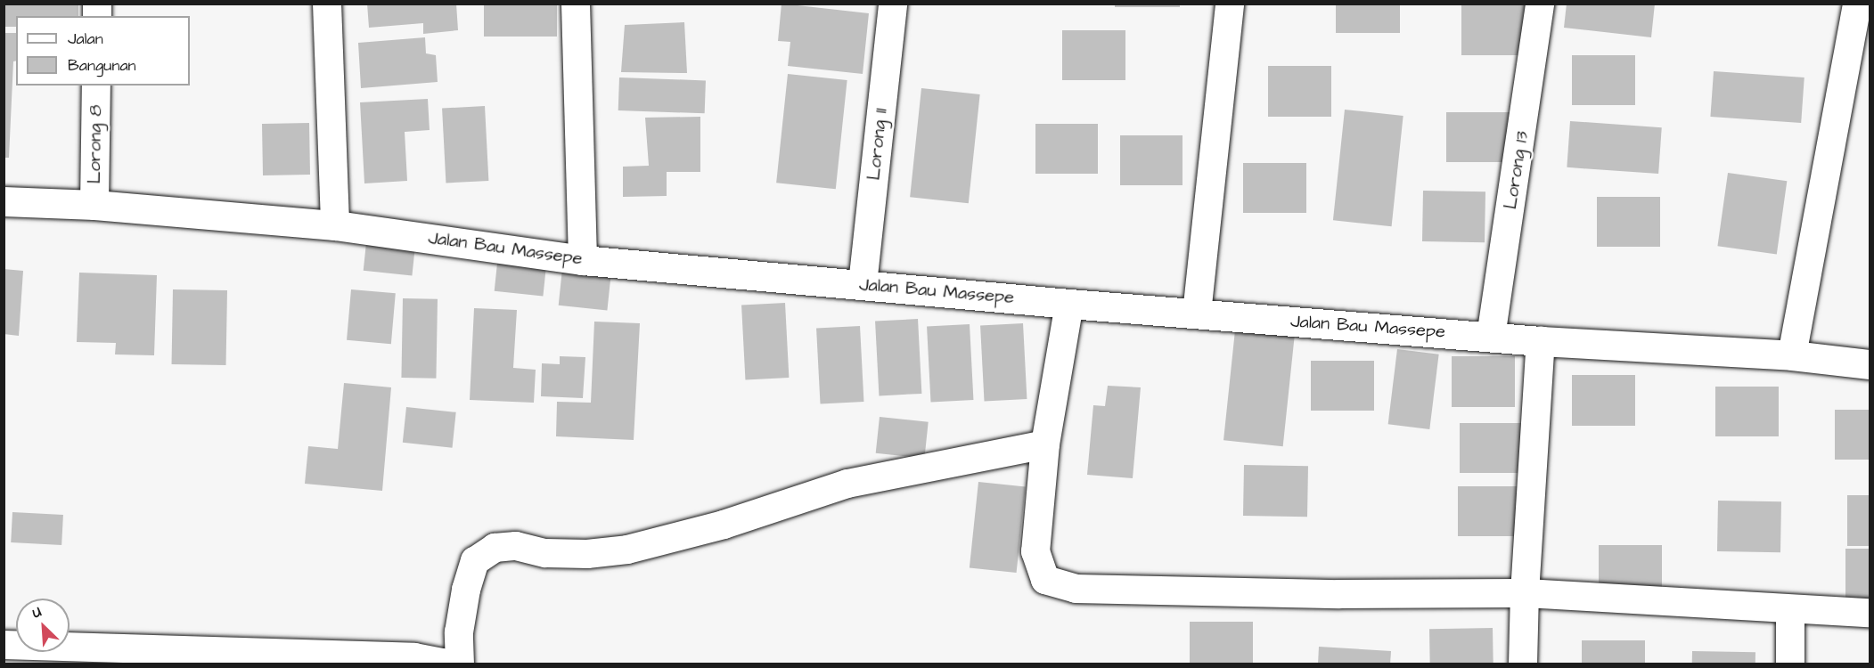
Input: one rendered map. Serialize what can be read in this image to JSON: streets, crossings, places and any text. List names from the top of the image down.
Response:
{
  "streets": {
    "main road": ["Jalan Bau Massepe"],
    "street": ["Lorong 8", "Lorong 11", "Lorong 13"]
  },
  "crossings": [
    ["Lorong 8", "Jalan Bau Massepe"],
    ["Lorong 11", "Jalan Bau Massepe"],
    ["Lorong 13", "Jalan Bau Massepe"]
  ],
  "legend": ["Jalan", "Bangunan"],
  "north": "top left"
}
